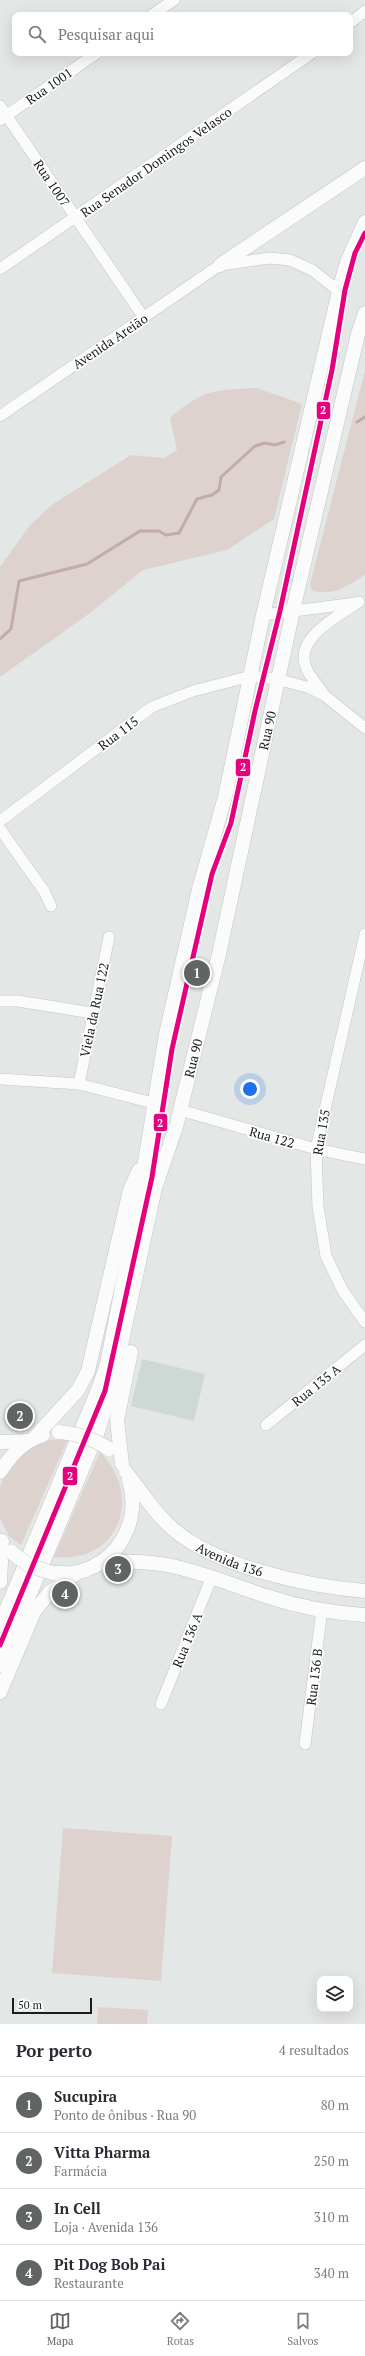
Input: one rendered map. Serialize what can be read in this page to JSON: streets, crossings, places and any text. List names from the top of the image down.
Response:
{
  "streets": {
    "main road": ["Rua 90", "Avenida 136"],
    "street": [
      "Rua 1001",
      "Rua Senador Domingos Velasco",
      "Rua 1007",
      "Avenida Areião",
      "Rua 115",
      "Viela da Rua 122",
      "Rua 135",
      "Rua 122",
      "Rua 135 A",
      "Rua 136 A",
      "Rua 136 B"
    ]
  },
  "crossings": [
    ["Rua 1001", "Rua 1007"],
    ["Rua Senador Domingos Velasco", "Rua 1007"],
    ["Rua 1007", "Avenida Areião"],
    ["Rua 90", "Rua 115"],
    ["Rua 90", "Rua 122"],
    ["Rua 135", "Rua 122"],
    ["Avenida 136", "Rua 136 A"],
    ["Avenida 136", "Rua 136 B"]
  ],
  "lines": ["transit line 2"],
  "scale_bar": "50 m",
  "page": {
    "search": "Pesquisar aqui",
    "pins": [
      "1",
      "2",
      "3",
      "4"
    ],
    "scale": "50 m",
    "heading": ["Por perto", "4 resultados"],
    "list": [
      {
        "mark": "1",
        "name": "Sucupira",
        "note": "Ponto de ônibus · Rua 90",
        "value": "80 m"
      },
      {
        "mark": "2",
        "name": "Vitta Pharma",
        "note": "Farmácia",
        "value": "250 m"
      },
      {
        "mark": "3",
        "name": "In Cell",
        "note": "Loja · Avenida 136",
        "value": "310 m"
      },
      {
        "mark": "4",
        "name": "Pit Dog Bob Pai",
        "note": "Restaurante",
        "value": "340 m"
      }
    ],
    "nav": ["Mapa", "Rotas", "Salvos"]
  }
}
